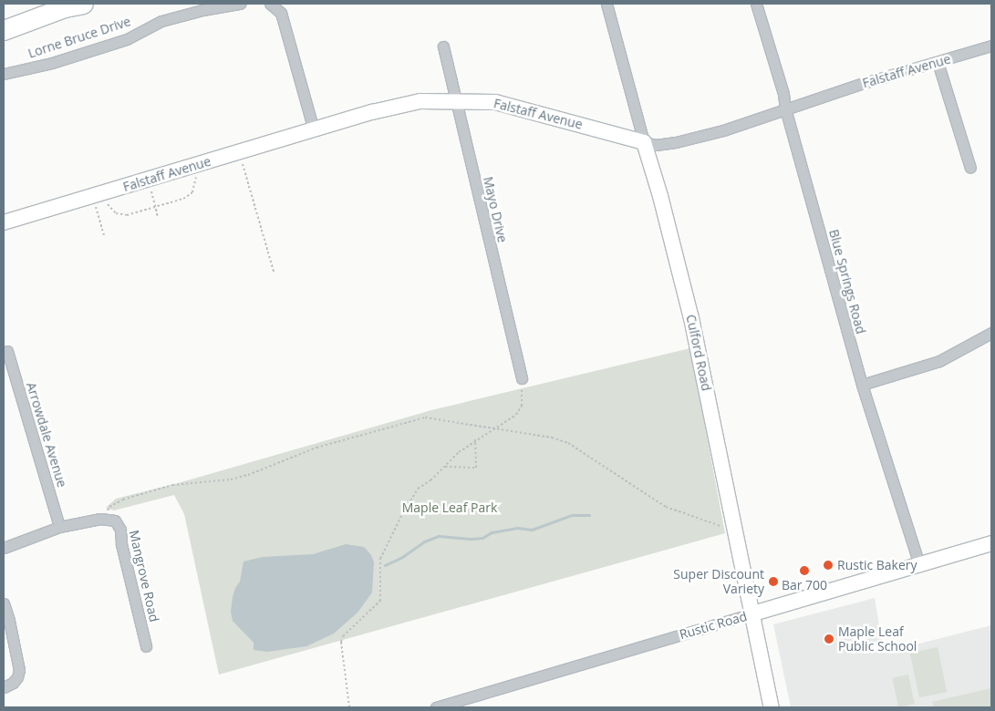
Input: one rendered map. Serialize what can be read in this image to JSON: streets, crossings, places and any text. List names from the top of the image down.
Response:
{
  "streets": {
    "street": [
      "Lorne Bruce Drive",
      "Falstaff Avenue",
      "Mayo Drive",
      "Blue Springs Road",
      "Culford Road",
      "Arrowdale Avenue",
      "Mangrove Road",
      "Rustic Road"
    ]
  },
  "crossings": [
    ["Falstaff Avenue", "Mayo Drive"],
    ["Falstaff Avenue", "Blue Springs Road"],
    ["Falstaff Avenue", "Culford Road"],
    ["Blue Springs Road", "Rustic Road"],
    ["Culford Road", "Rustic Road"]
  ],
  "parks": ["Maple Leaf Park"],
  "places": [
    "Rustic Bakery",
    "Bar 700",
    "Super Discount Variety",
    "Maple Leaf Public School"
  ]
}
